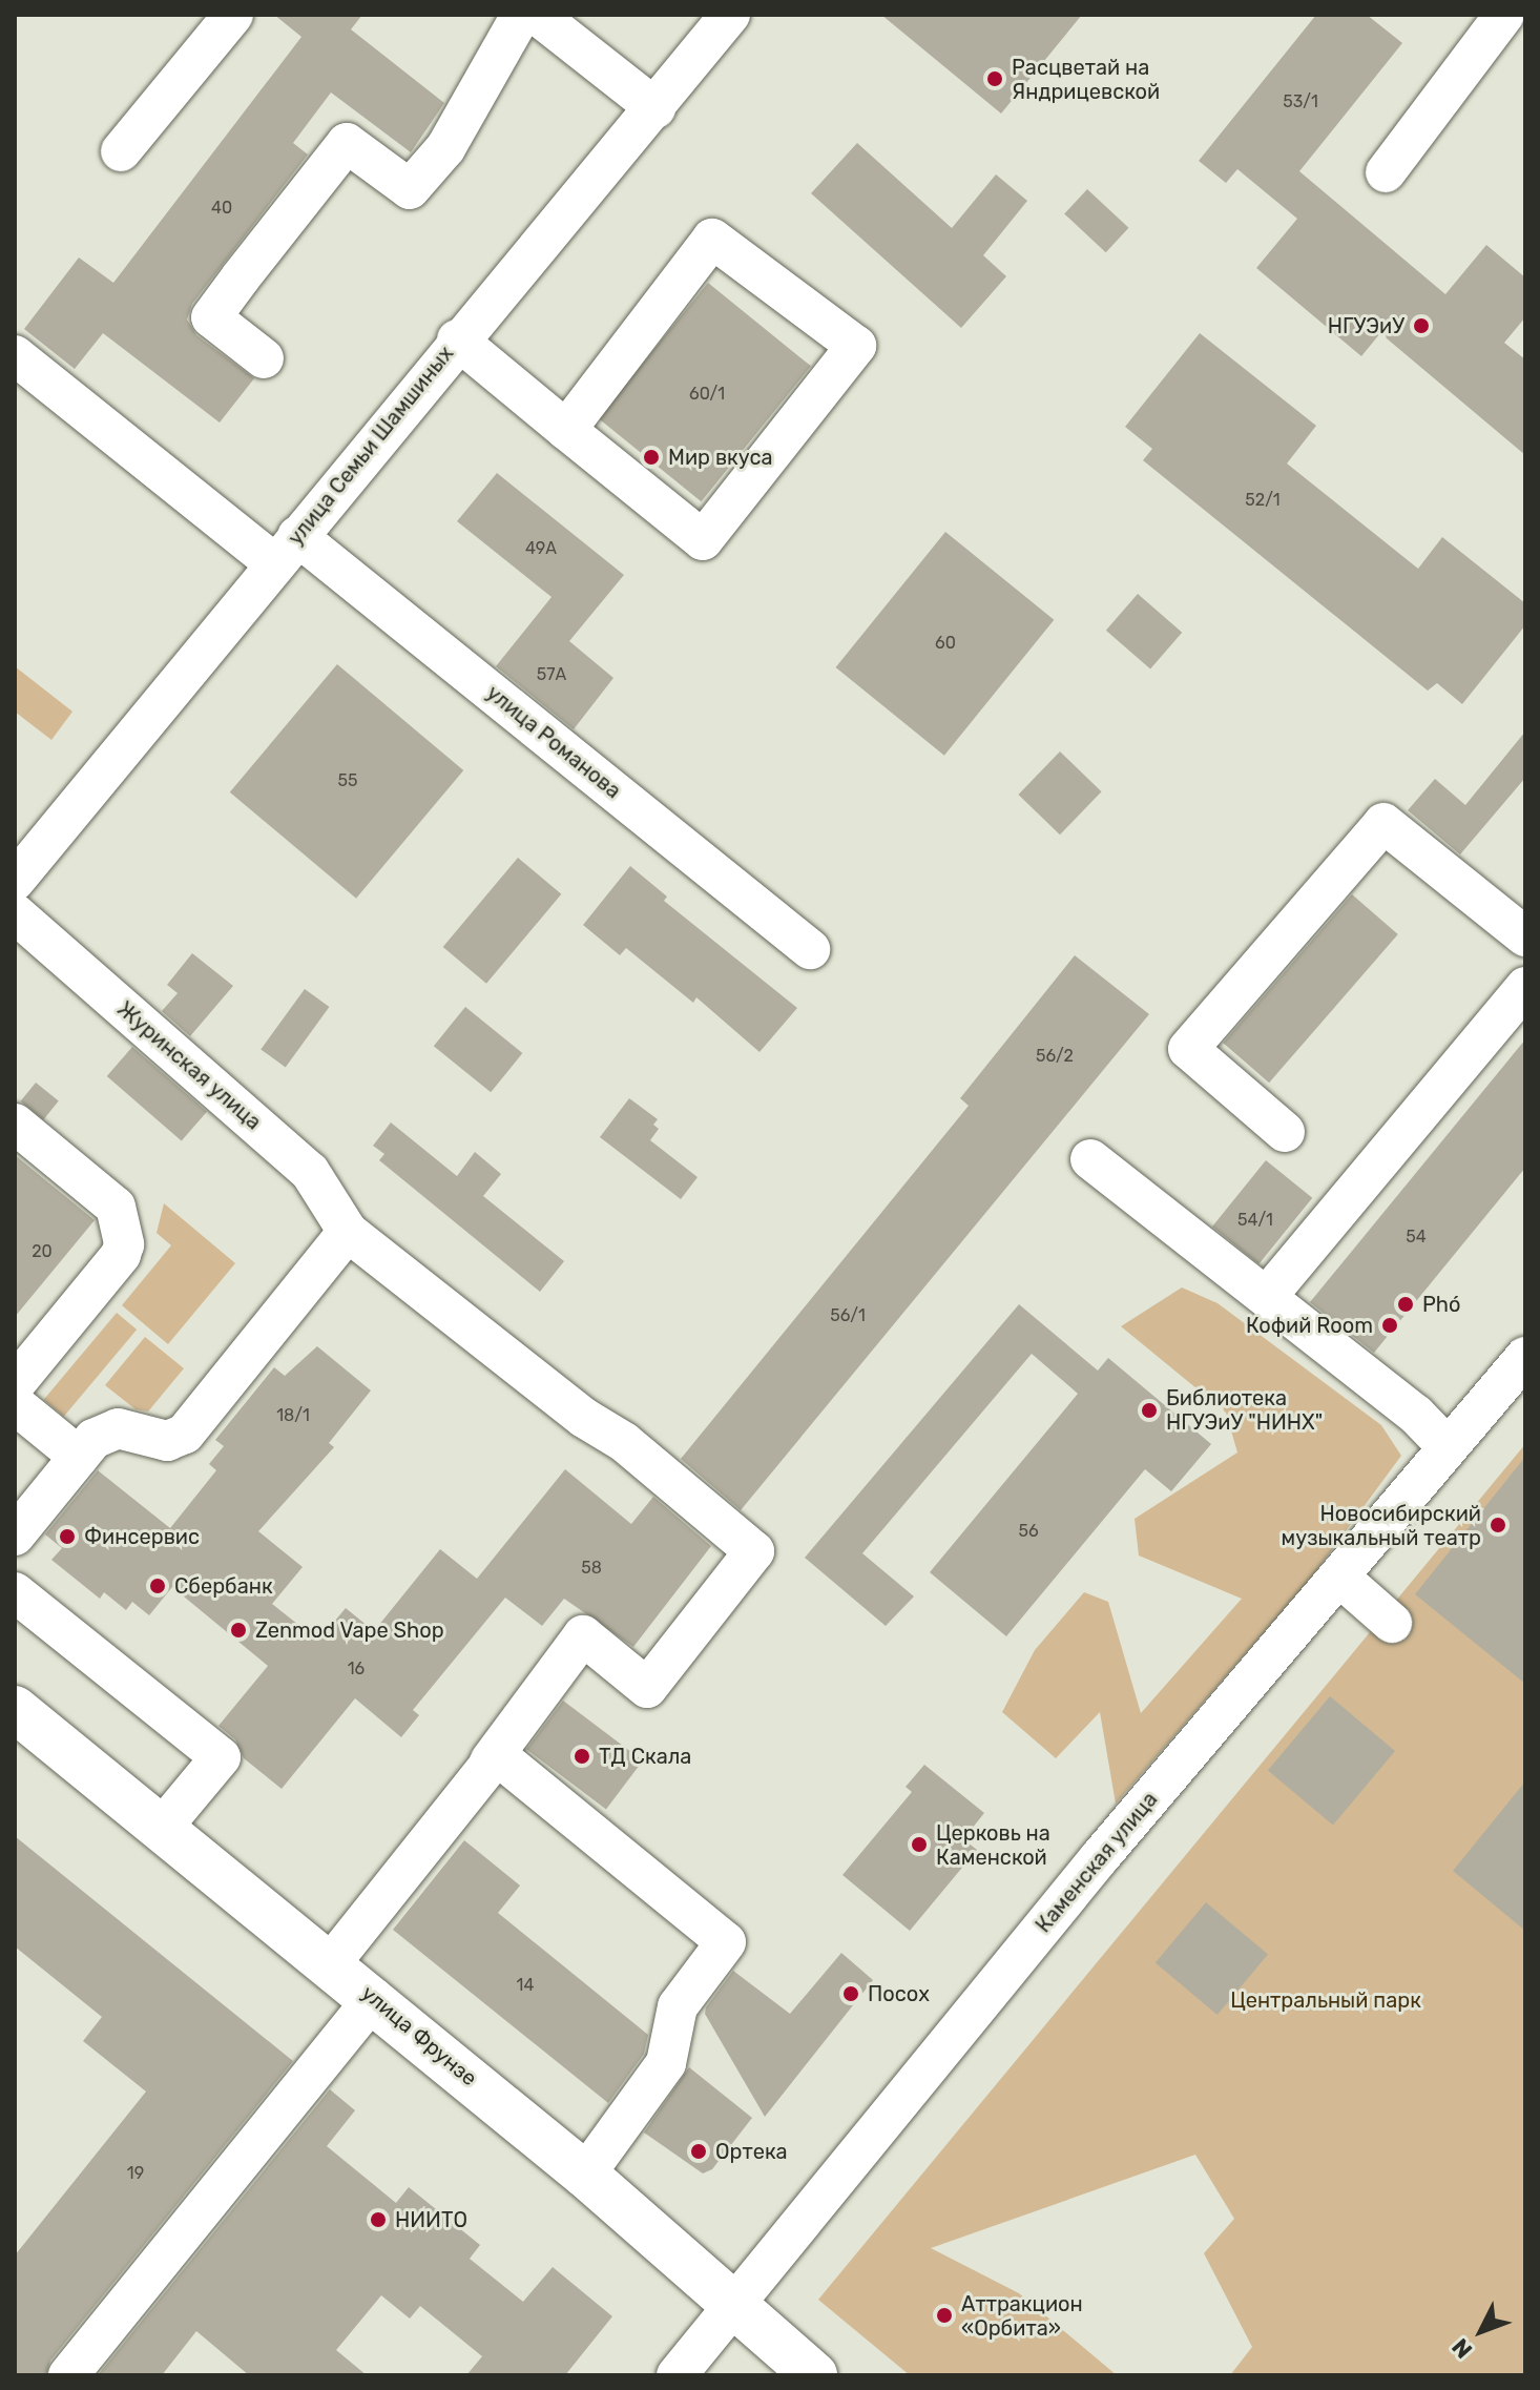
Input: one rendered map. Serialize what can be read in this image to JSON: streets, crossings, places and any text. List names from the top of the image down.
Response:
{
  "streets": {
    "main road": ["улица Фрунзе"],
    "street": [
      "улица Семьи Шамшиных",
      "улица Романова",
      "Журинская улица",
      "Каменская улица"
    ]
  },
  "crossings": [
    ["улица Семьи Шамшиных", "улица Романова"],
    ["Каменская улица", "улица Фрунзе"]
  ],
  "parks": ["Центральный парк"],
  "places": [
    "Расцветай на Яндрицевской",
    "НГУЭиУ",
    "Мир вкуса",
    "Phó",
    "Кофий Room",
    "Библиотека НГУЭиУ \"НИНХ\"",
    "Новосибирский музыкальный театр",
    "Финсервис",
    "Сбербанк",
    "Zenmod Vape Shop",
    "ТД Скала",
    "Церковь на Каменской",
    "Посох",
    "Ортека",
    "НИИТО",
    "Аттракцион «Орбита»"
  ],
  "house_numbers": [
    "53/1",
    "40",
    "60/1",
    "52/1",
    "49А",
    "60",
    "57А",
    "55",
    "56/2",
    "54/1",
    "54",
    "20",
    "56/1",
    "18/1",
    "56",
    "58",
    "16",
    "14",
    "19"
  ],
  "north": "bottom left"
}
